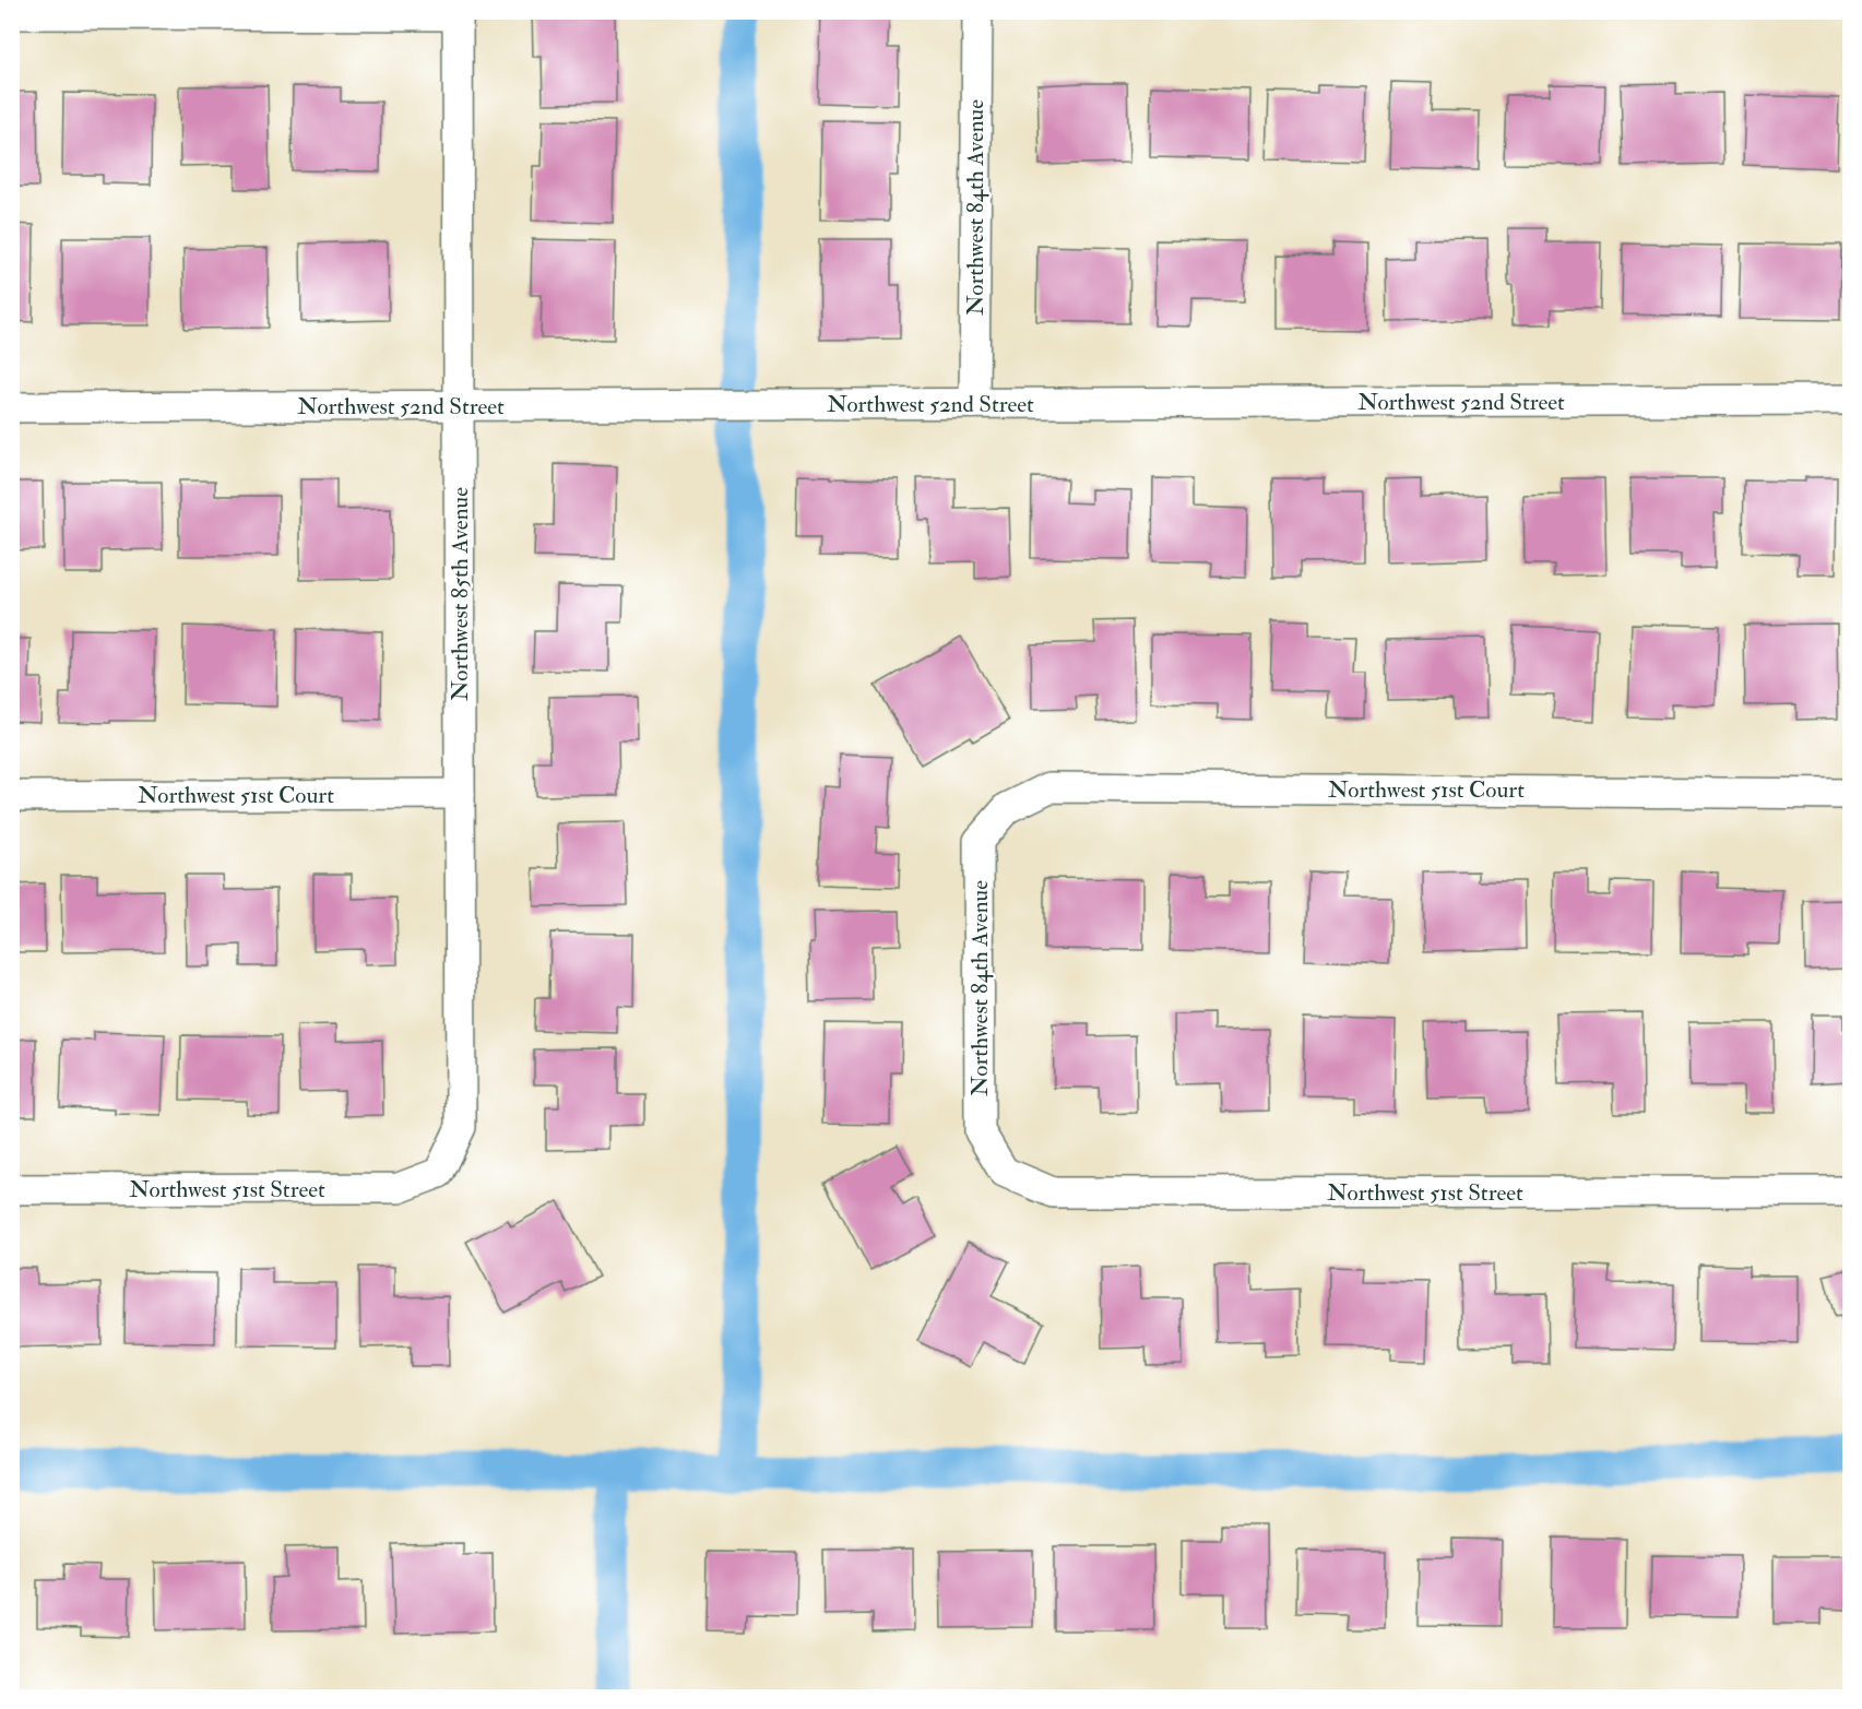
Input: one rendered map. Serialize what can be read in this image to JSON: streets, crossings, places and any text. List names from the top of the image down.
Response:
{
  "streets": {
    "street": [
      "Northwest 84th Avenue",
      "Northwest 52nd Street",
      "Northwest 85th Avenue",
      "Northwest 51st Court",
      "Northwest 51st Street"
    ]
  },
  "crossings": [
    ["Northwest 84th Avenue", "Northwest 52nd Street"],
    ["Northwest 84th Avenue", "Northwest 51st Court"],
    ["Northwest 84th Avenue", "Northwest 51st Street"],
    ["Northwest 52nd Street", "Northwest 85th Avenue"],
    ["Northwest 85th Avenue", "Northwest 51st Court"],
    ["Northwest 85th Avenue", "Northwest 51st Street"]
  ]
}
